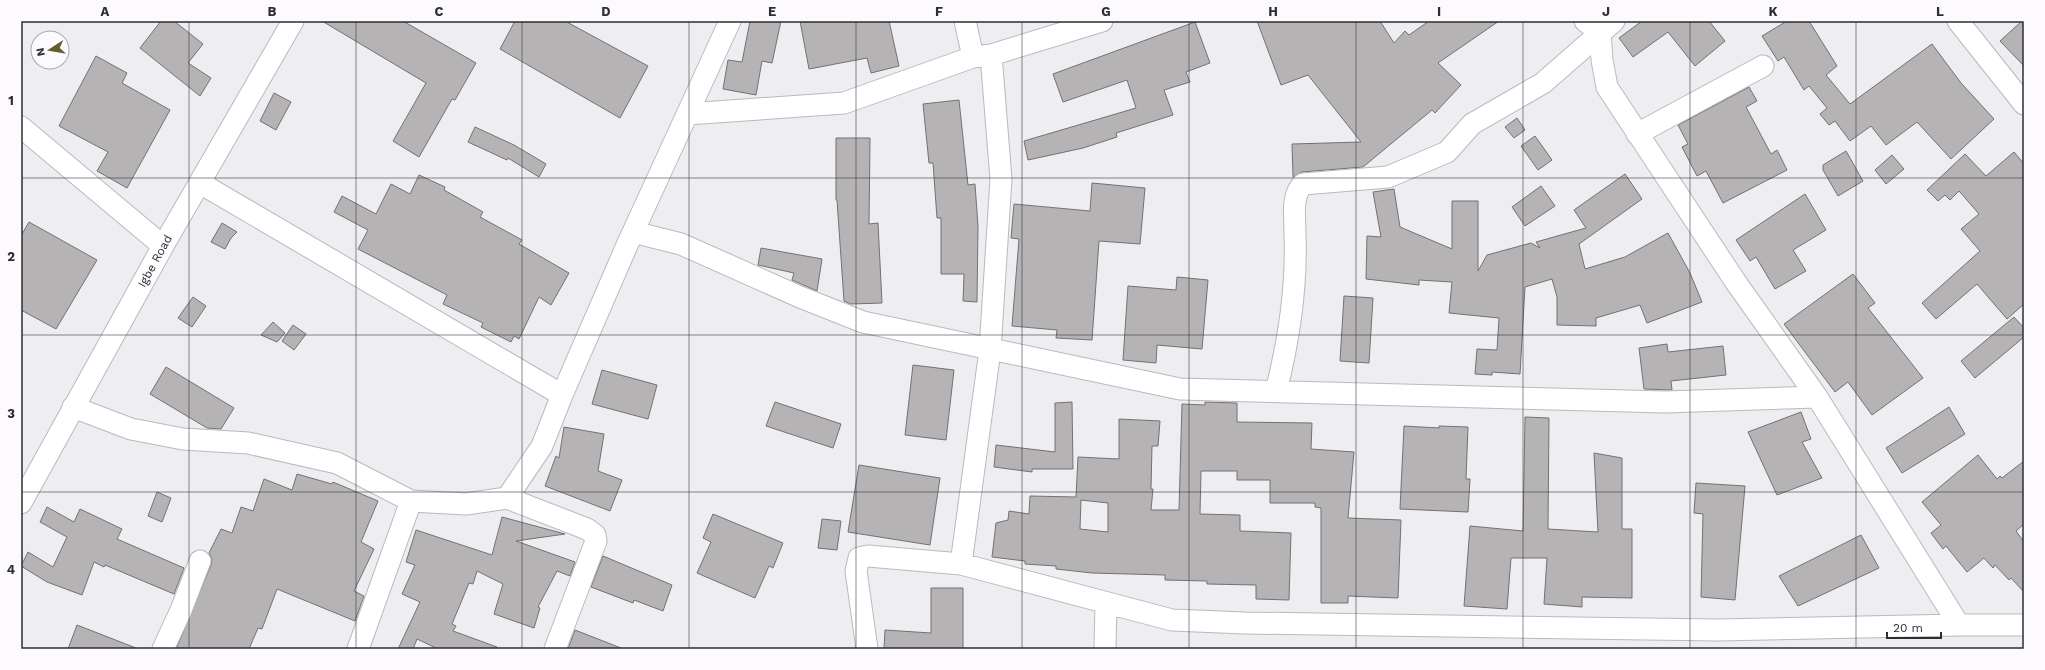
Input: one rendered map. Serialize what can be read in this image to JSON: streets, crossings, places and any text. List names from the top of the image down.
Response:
{
  "streets": {
    "street": ["Igbe Road"]
  },
  "scale_bar": "20 m",
  "north": "left",
  "grid": {
    "columns": [
      "A",
      "B",
      "C",
      "D",
      "E",
      "F",
      "G",
      "H",
      "I",
      "J",
      "K",
      "L"
    ],
    "rows": [
      "1",
      "2",
      "3",
      "4"
    ]
  }
}
